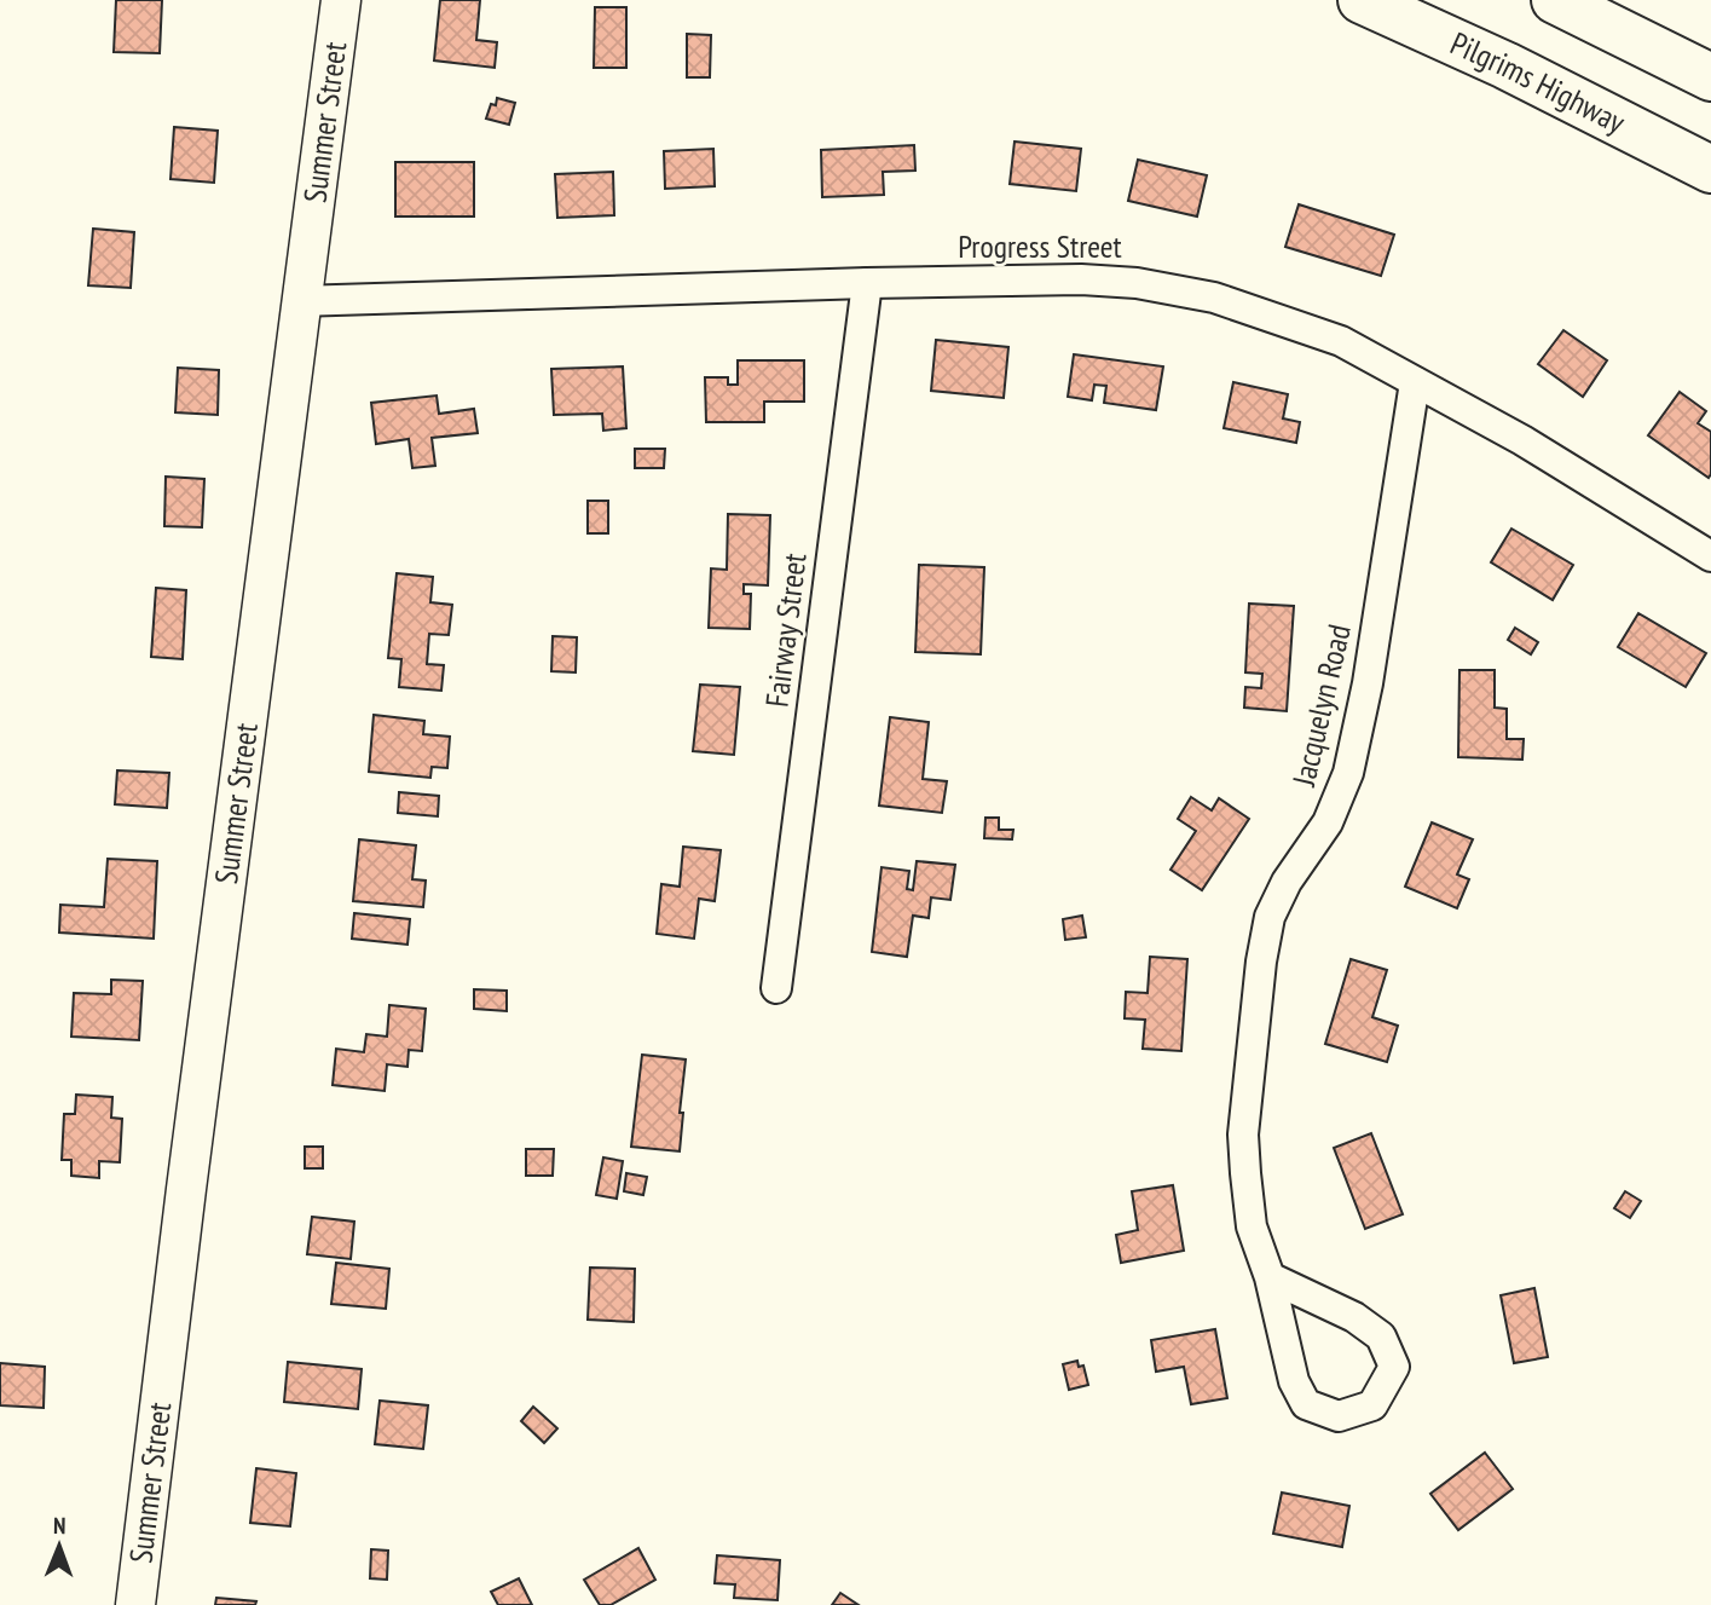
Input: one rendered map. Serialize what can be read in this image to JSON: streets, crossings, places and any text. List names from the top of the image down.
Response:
{
  "streets": {
    "highway": ["Pilgrims Highway"],
    "street": [
      "Summer Street",
      "Progress Street",
      "Fairway Street",
      "Jacquelyn Road"
    ]
  },
  "crossings": [
    ["Summer Street", "Progress Street"],
    ["Progress Street", "Fairway Street"],
    ["Progress Street", "Jacquelyn Road"]
  ],
  "north": "top"
}
